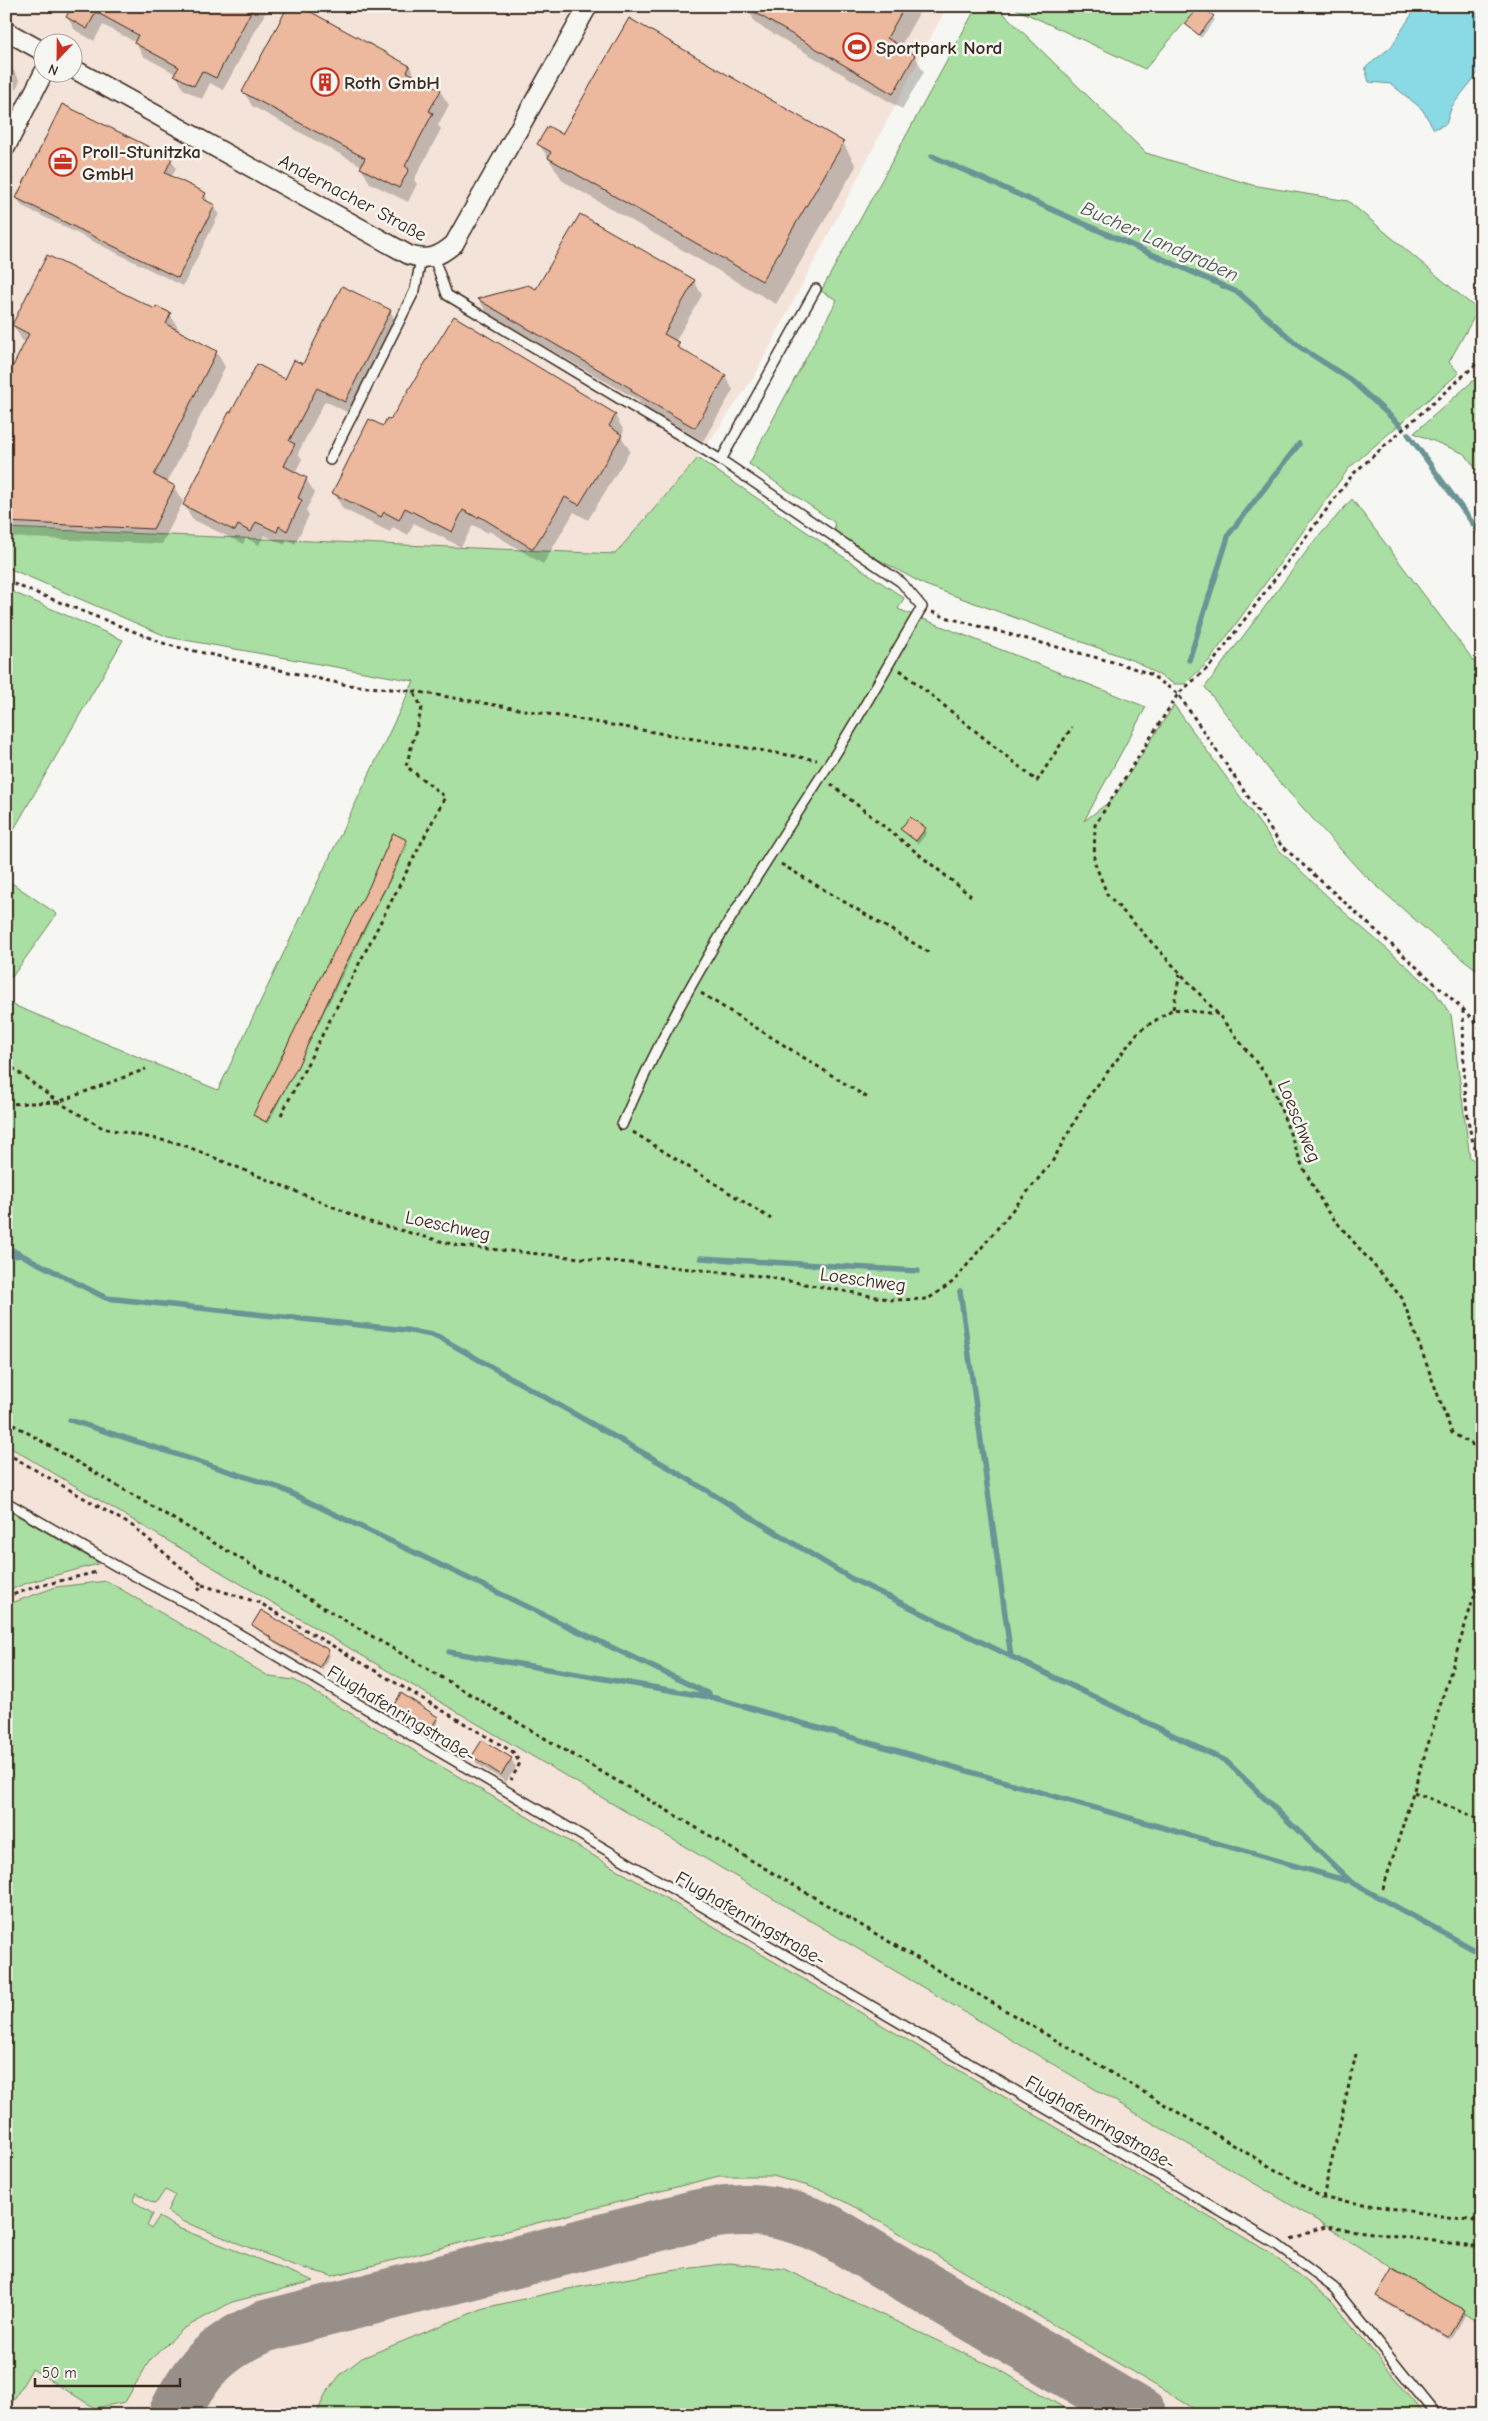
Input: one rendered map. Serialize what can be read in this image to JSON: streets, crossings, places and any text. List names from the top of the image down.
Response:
{
  "streets": {
    "street": ["Andernacher Straße"],
    "lane": ["Flughafenringstraße-"],
    "path": ["Loeschweg"]
  },
  "water": ["Bucher Landgraben"],
  "places": {
    "sports": ["Sportpark Nord"],
    "building": ["Roth GmbH"],
    "office": ["Proll-Stunitzka GmbH"]
  },
  "scale_bar": "50 m",
  "north": "bottom"
}
